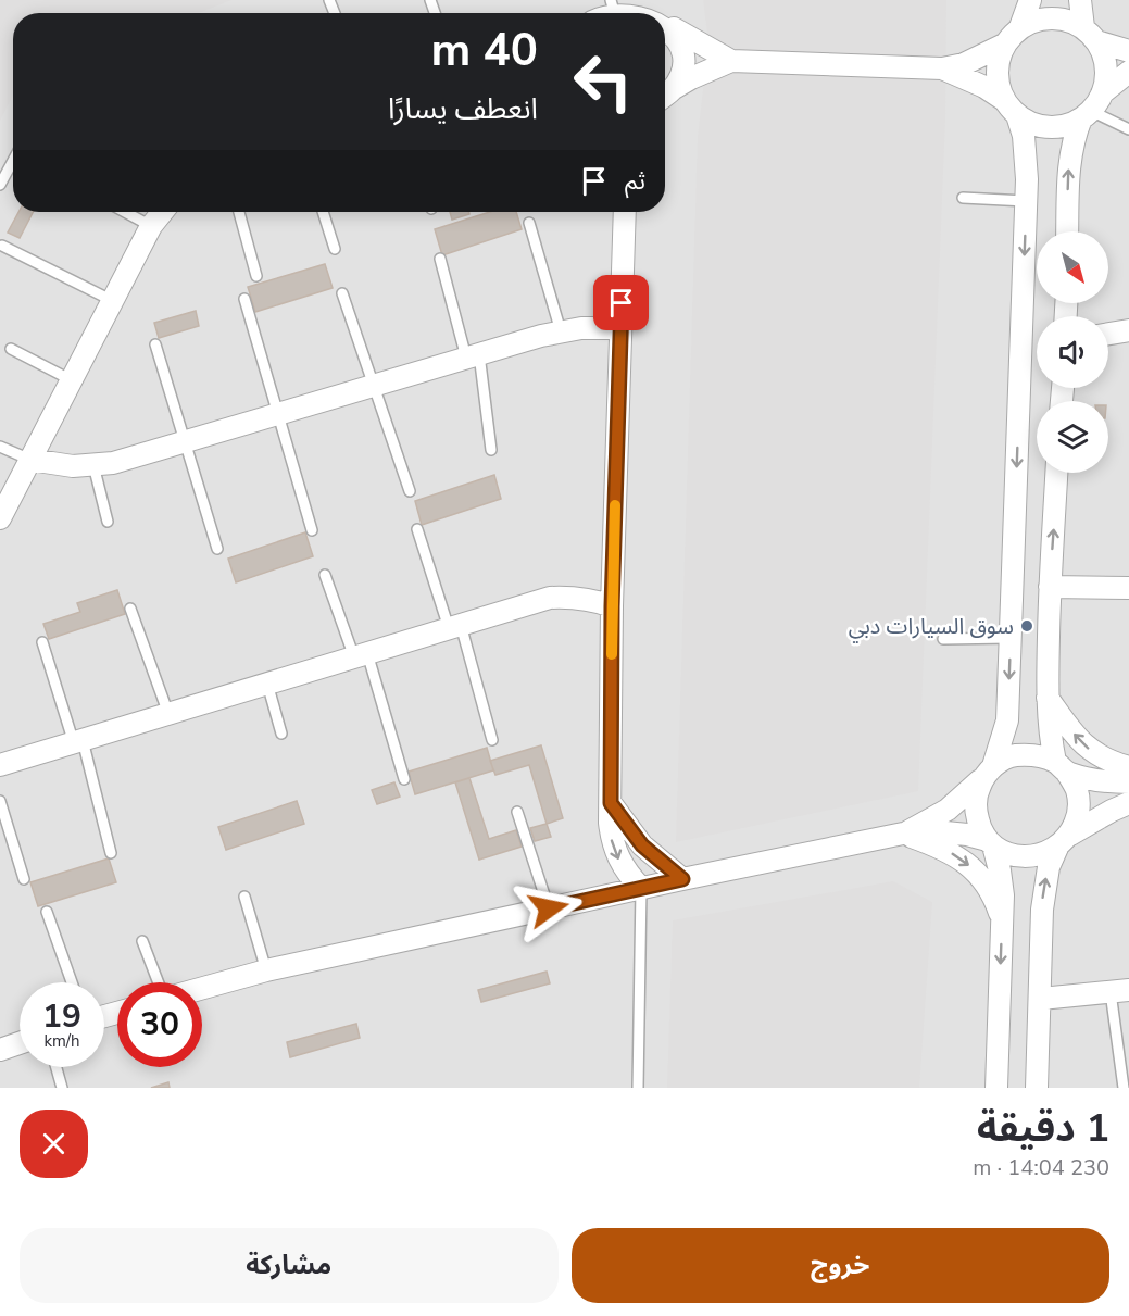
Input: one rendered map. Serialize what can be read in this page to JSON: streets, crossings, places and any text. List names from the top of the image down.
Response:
{
  "places": ["سوق السيارات دبي"],
  "north": "bottom right",
  "page": {
    "turn": ["40 m", "انعطف يسارًا"],
    "then": "ثم",
    "speed": "19 km/h",
    "limit": "30",
    "heading": ["1 دقيقة", "230 m · 14:04"],
    "buttons": ["خروج", "مشاركة"]
  }
}
